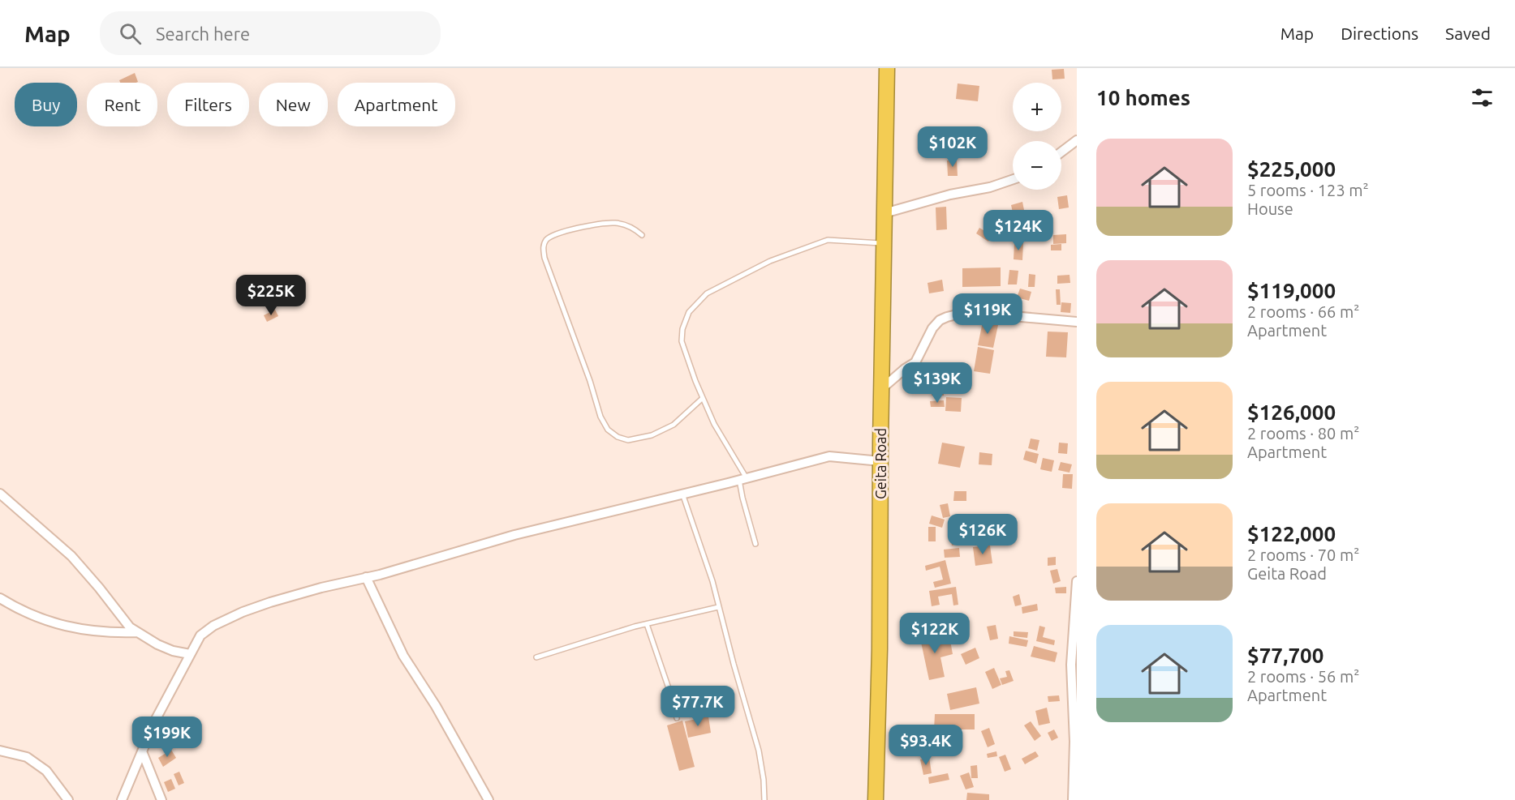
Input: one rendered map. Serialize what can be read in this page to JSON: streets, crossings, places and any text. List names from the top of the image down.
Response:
{
  "streets": {
    "highway": ["Geita Road"]
  },
  "page": {
    "header": "Map",
    "search": "Search here",
    "nav": ["Map", "Directions", "Saved"],
    "heading": "10 homes",
    "map_buttons": ["+", "−"],
    "chip": [
      "Buy",
      "Rent",
      "Filters",
      "New",
      "Apartment"
    ],
    "price": [
      "$102K",
      "$124K",
      "$225K",
      "$119K",
      "$139K",
      "$126K",
      "$122K",
      "$77.7K",
      "$199K",
      "$93.4K"
    ],
    "list": [
      {
        "name": "$225,000",
        "note": "5 rooms · 123 m² · House"
      },
      {
        "name": "$119,000",
        "note": "2 rooms · 66 m² · Apartment"
      },
      {
        "name": "$126,000",
        "note": "2 rooms · 80 m² · Apartment"
      },
      {
        "name": "$122,000",
        "note": "2 rooms · 70 m² · Geita Road"
      },
      {
        "name": "$77,700",
        "note": "2 rooms · 56 m² · Apartment"
      }
    ]
  }
}
